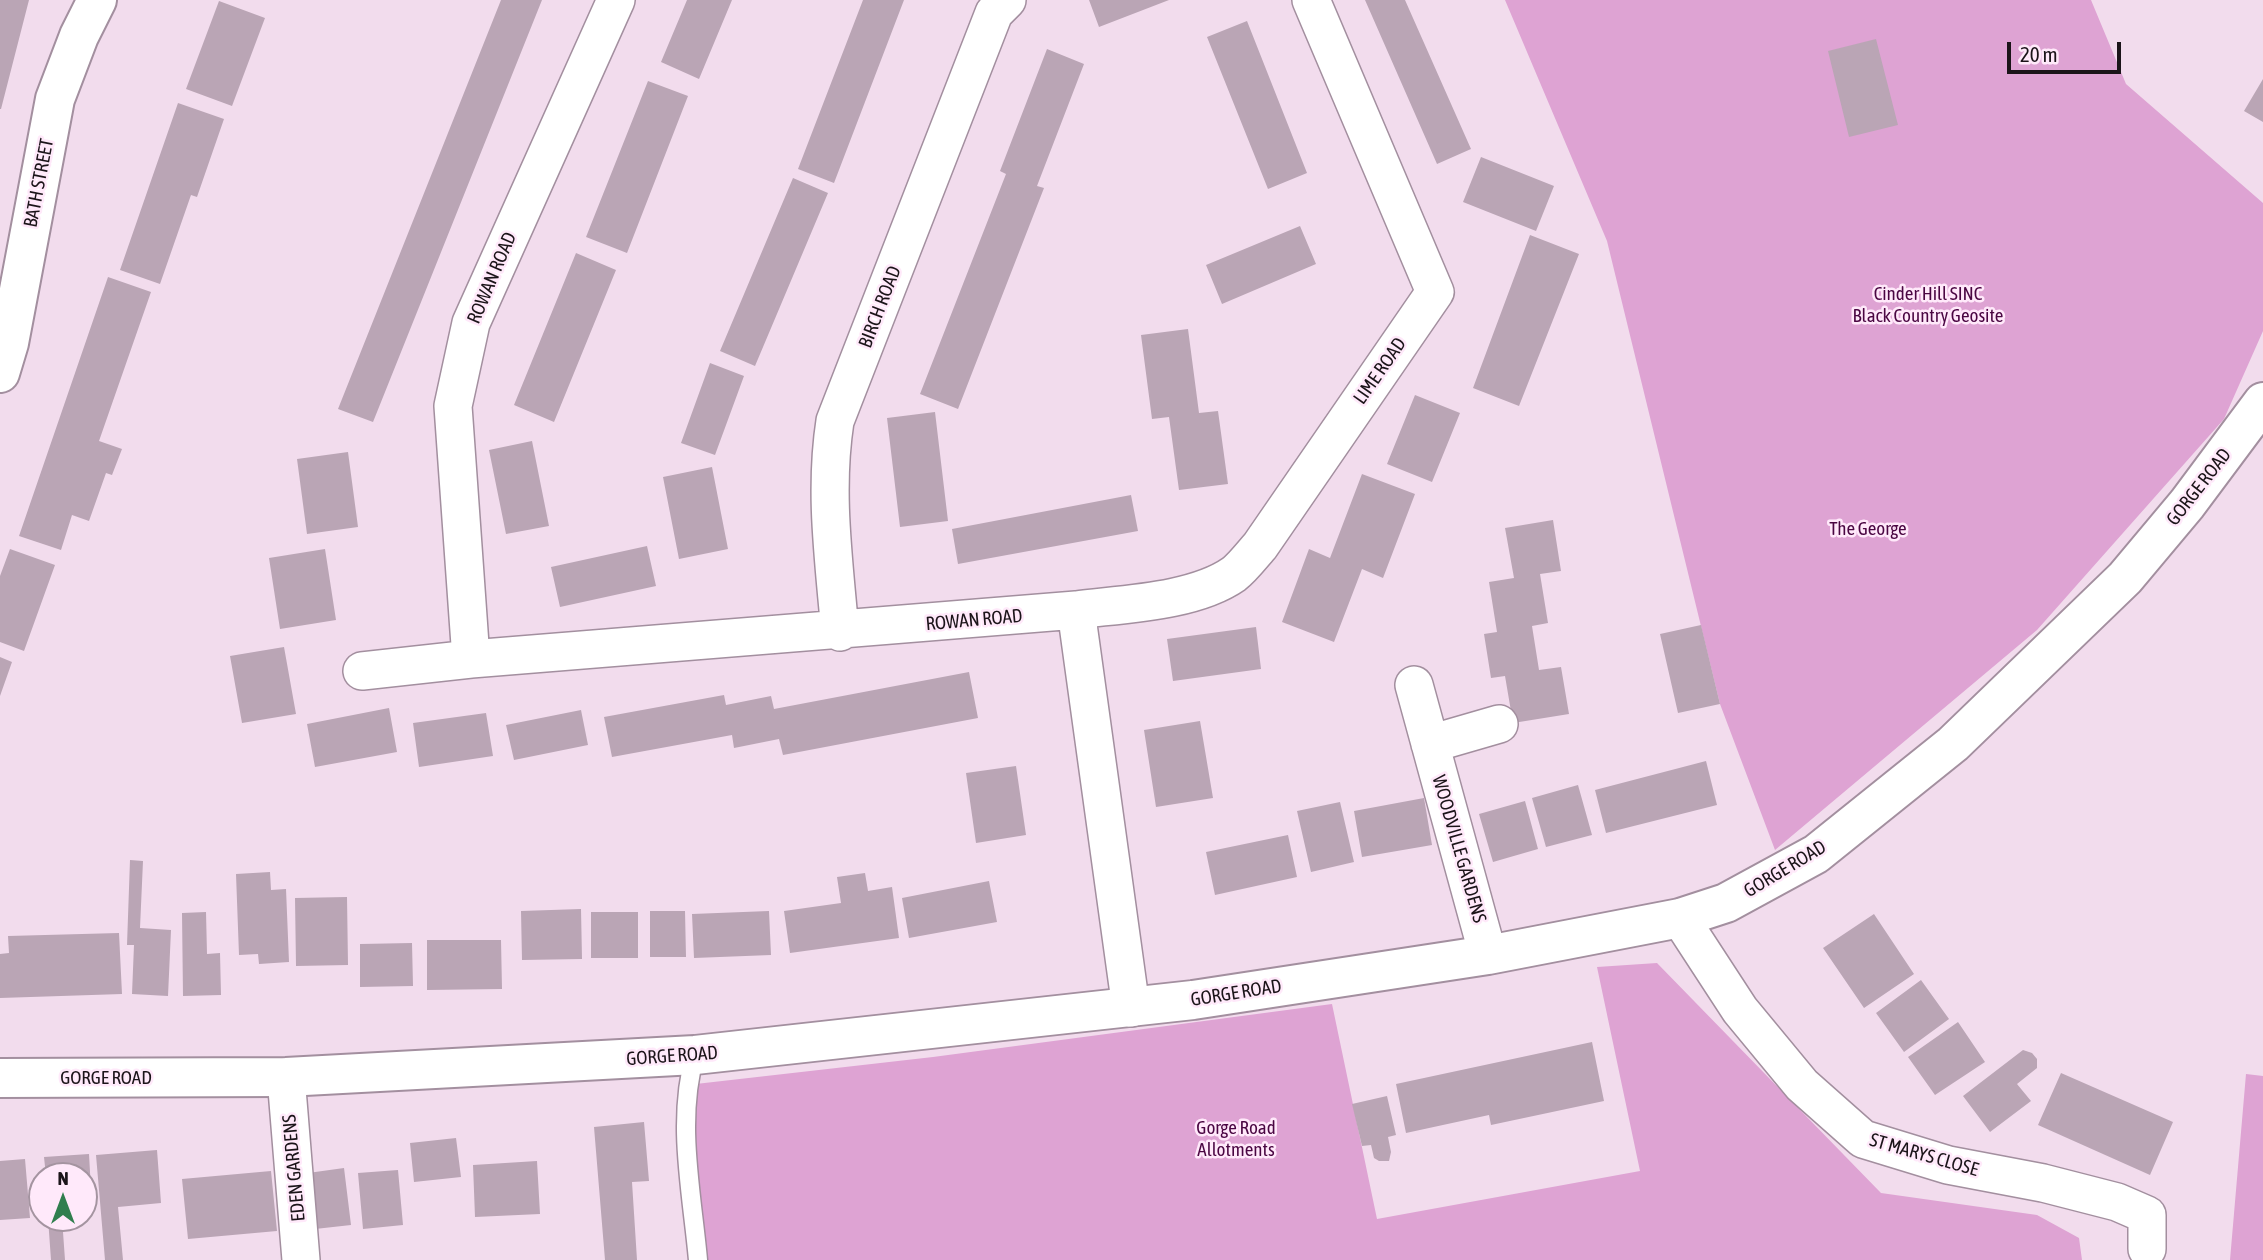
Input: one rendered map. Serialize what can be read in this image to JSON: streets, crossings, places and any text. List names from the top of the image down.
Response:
{
  "streets": {
    "main road": ["BATH STREET", "GORGE ROAD"],
    "street": [
      "ROWAN ROAD",
      "BIRCH ROAD",
      "LIME ROAD",
      "WOODVILLE GARDENS",
      "ST MARYS CLOSE",
      "EDEN GARDENS"
    ]
  },
  "crossings": [
    ["ROWAN ROAD", "BIRCH ROAD"],
    ["ROWAN ROAD", "LIME ROAD"],
    ["GORGE ROAD", "WOODVILLE GARDENS"],
    ["GORGE ROAD", "ST MARYS CLOSE"],
    ["GORGE ROAD", "EDEN GARDENS"]
  ],
  "parks": ["Cinder Hill SINC Black Country Geosite", "The George", "Gorge Road Allotments"],
  "scale_bar": "20 m",
  "north": "top"
}
